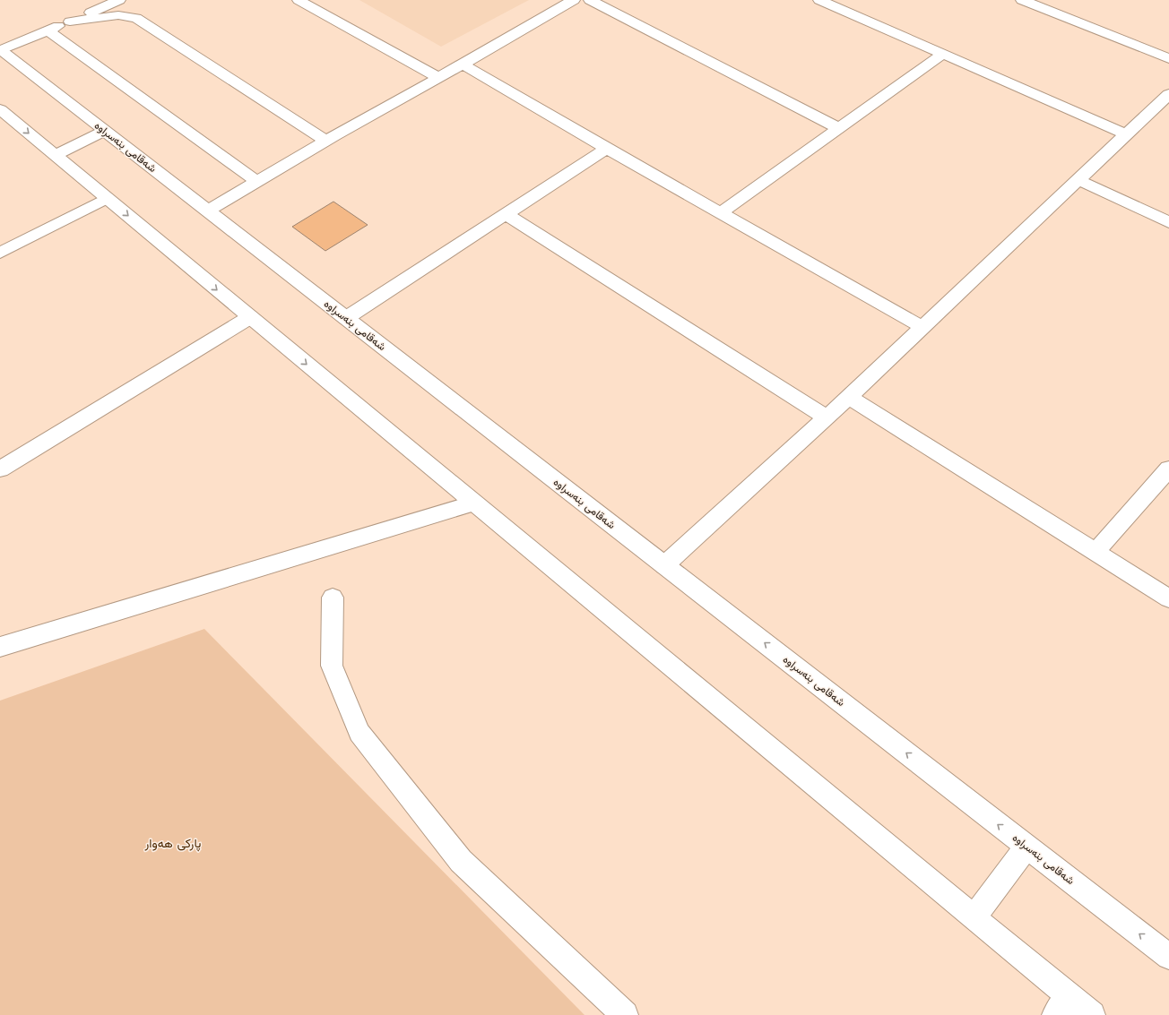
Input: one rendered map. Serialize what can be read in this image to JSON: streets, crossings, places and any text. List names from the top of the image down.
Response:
{
  "streets": {
    "street": ["شەقامی بنەسراوە"]
  },
  "parks": ["پارکی هەوار"]
}
